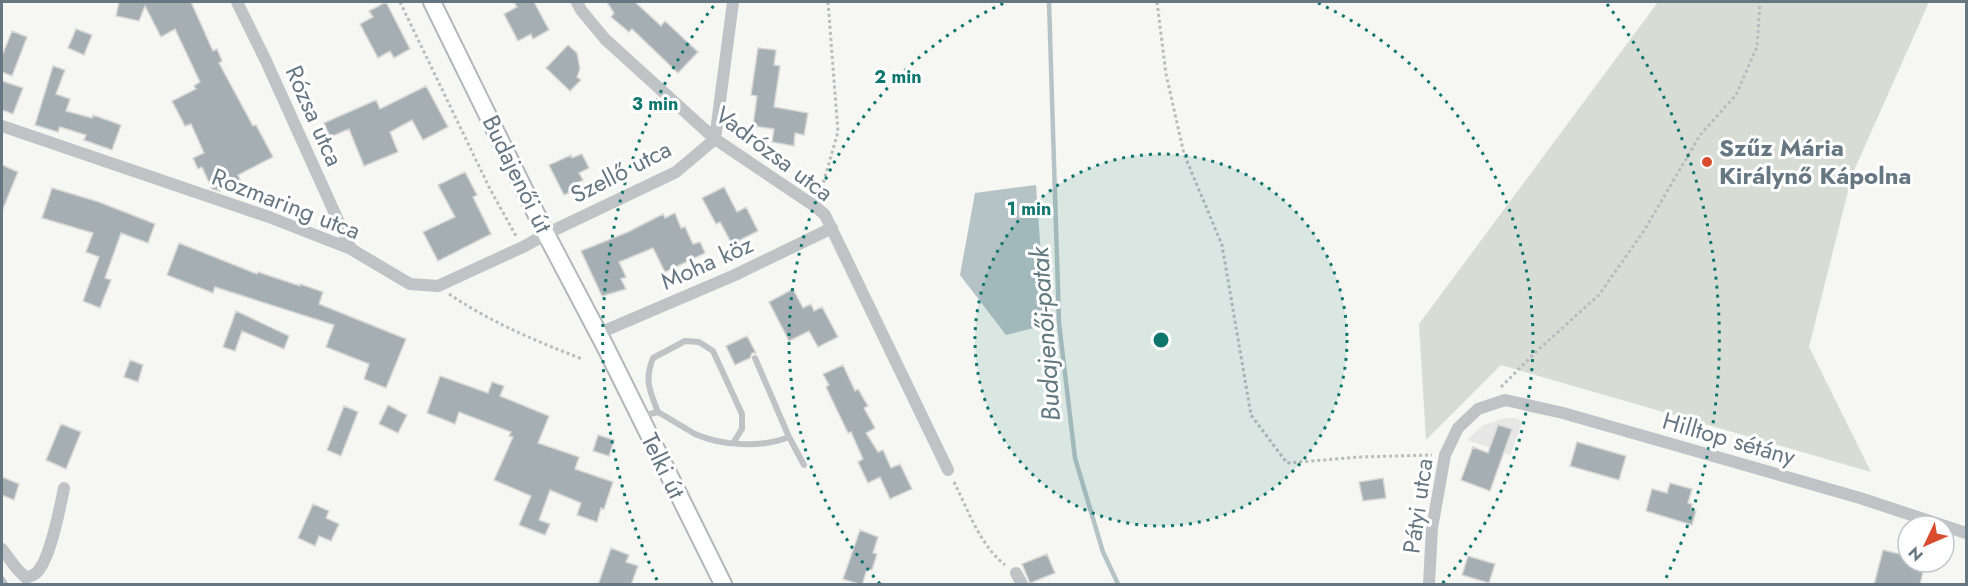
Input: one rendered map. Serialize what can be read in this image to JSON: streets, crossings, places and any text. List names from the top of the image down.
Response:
{
  "streets": {
    "main road": ["Budajenői út", "Telki út"],
    "street": [
      "Rózsa utca",
      "Vadrózsa utca",
      "Szellő utca",
      "Rozmaring utca",
      "Moha köz",
      "Hilltop sétány",
      "Pátyi utca"
    ]
  },
  "crossings": [
    ["Rózsa utca", "Rozmaring utca"],
    ["Vadrózsa utca", "Szellő utca"],
    ["Vadrózsa utca", "Moha köz"],
    ["Szellő utca", "Budajenői út"],
    ["Budajenői út", "Moha köz"],
    ["Budajenői út", "Telki út"],
    ["Moha köz", "Telki út"],
    ["Hilltop sétány", "Pátyi utca"]
  ],
  "water": ["Budajenői-patak"],
  "places": ["Szűz Mária Királynő Kápolna"],
  "north": "bottom left",
  "rings": ["2 min", "3 min", "1 min"]
}
